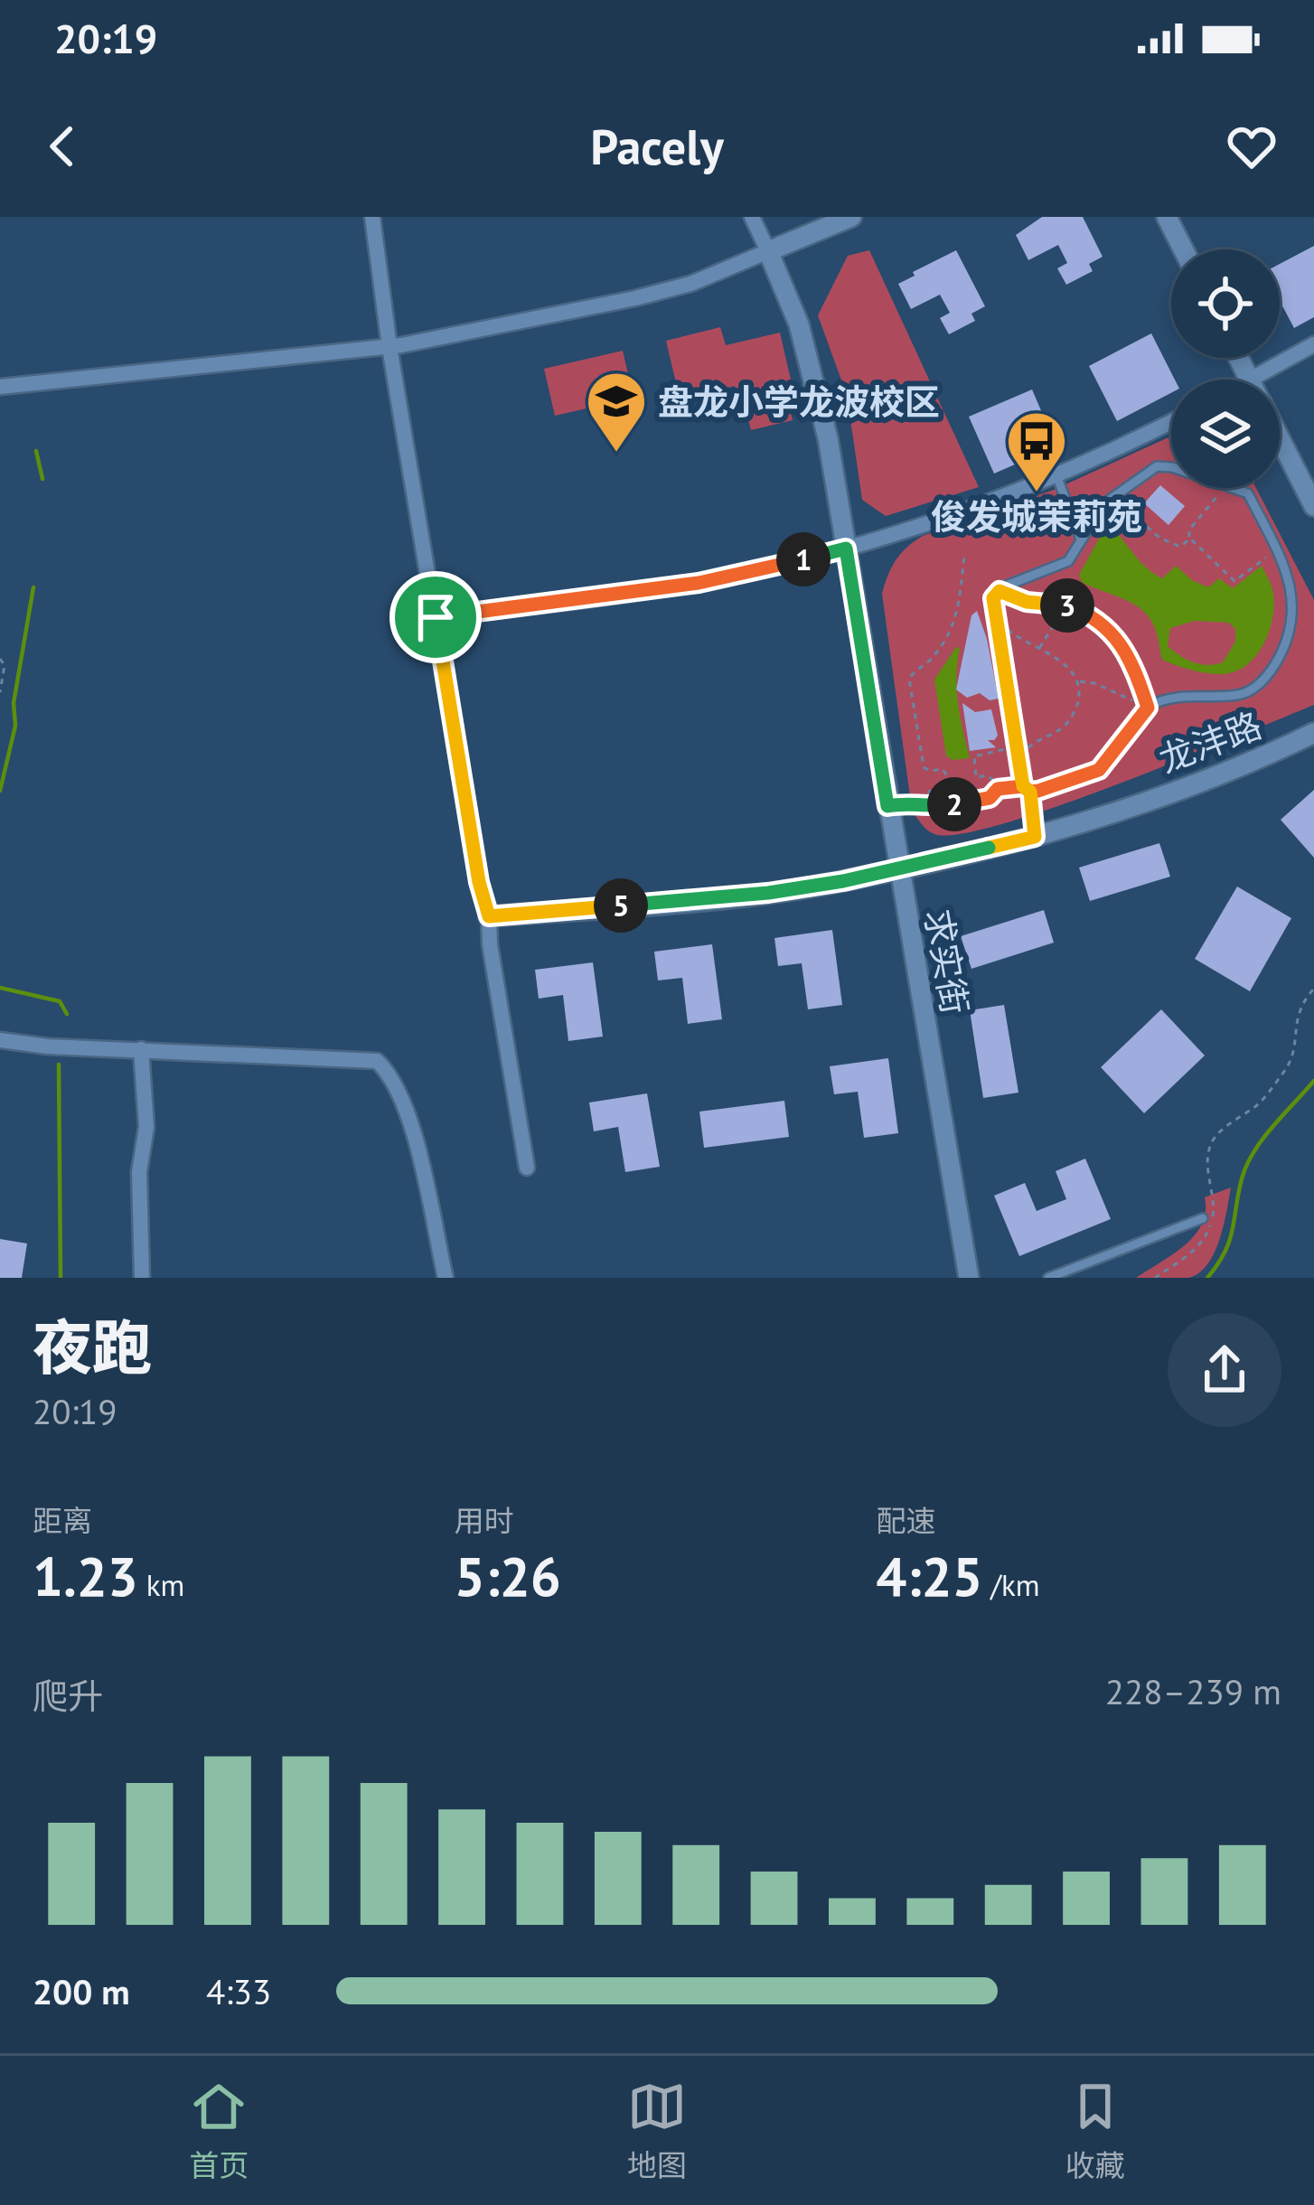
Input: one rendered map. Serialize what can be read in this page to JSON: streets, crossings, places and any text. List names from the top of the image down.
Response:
{
  "streets": {
    "street": ["龙沣路", "求实街"]
  },
  "crossings": [
    ["龙沣路", "求实街"]
  ],
  "places": {
    "school or university": ["盘龙小学龙波校区"],
    "bus stop": ["俊发城茉莉苑"]
  },
  "page": {
    "status": "20:19",
    "header": "Pacely",
    "pins": [
      "1",
      "3",
      "2",
      "5"
    ],
    "heading": ["夜跑", "20:19"],
    "stats": [
      ["距离", "1.23 km"],
      ["用时", "5:26"],
      ["配速", "4:25 /km"]
    ],
    "chart": ["爬升", "228–239 m"],
    "list": [
      {
        "name": "200 m",
        "note": "4:33"
      }
    ],
    "tabs": ["首页", "地图", "收藏"]
  }
}
